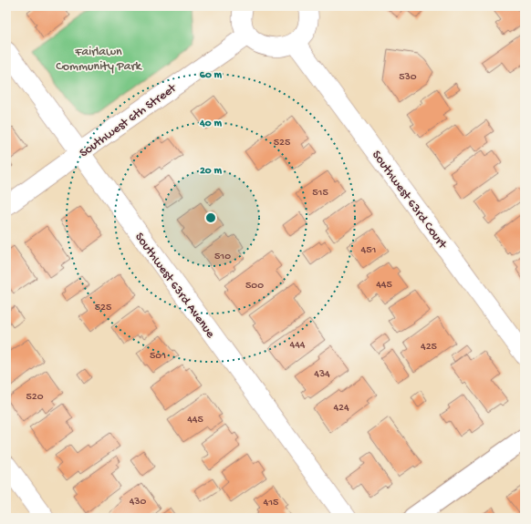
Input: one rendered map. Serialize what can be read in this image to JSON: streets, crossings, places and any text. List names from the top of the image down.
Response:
{
  "streets": {
    "street": ["Southwest 6th Street", "Southwest 63rd Court", "Southwest 63rd Avenue"]
  },
  "crossings": [
    ["Southwest 6th Street", "Southwest 63rd Avenue"]
  ],
  "parks": ["Fairlawn Community Park"],
  "house_numbers": [
    "530",
    "525",
    "515",
    "451",
    "510",
    "445",
    "500",
    "525",
    "444",
    "425",
    "501",
    "434",
    "520",
    "424",
    "445",
    "430",
    "415"
  ],
  "rings": ["60 m", "40 m", "20 m"]
}
